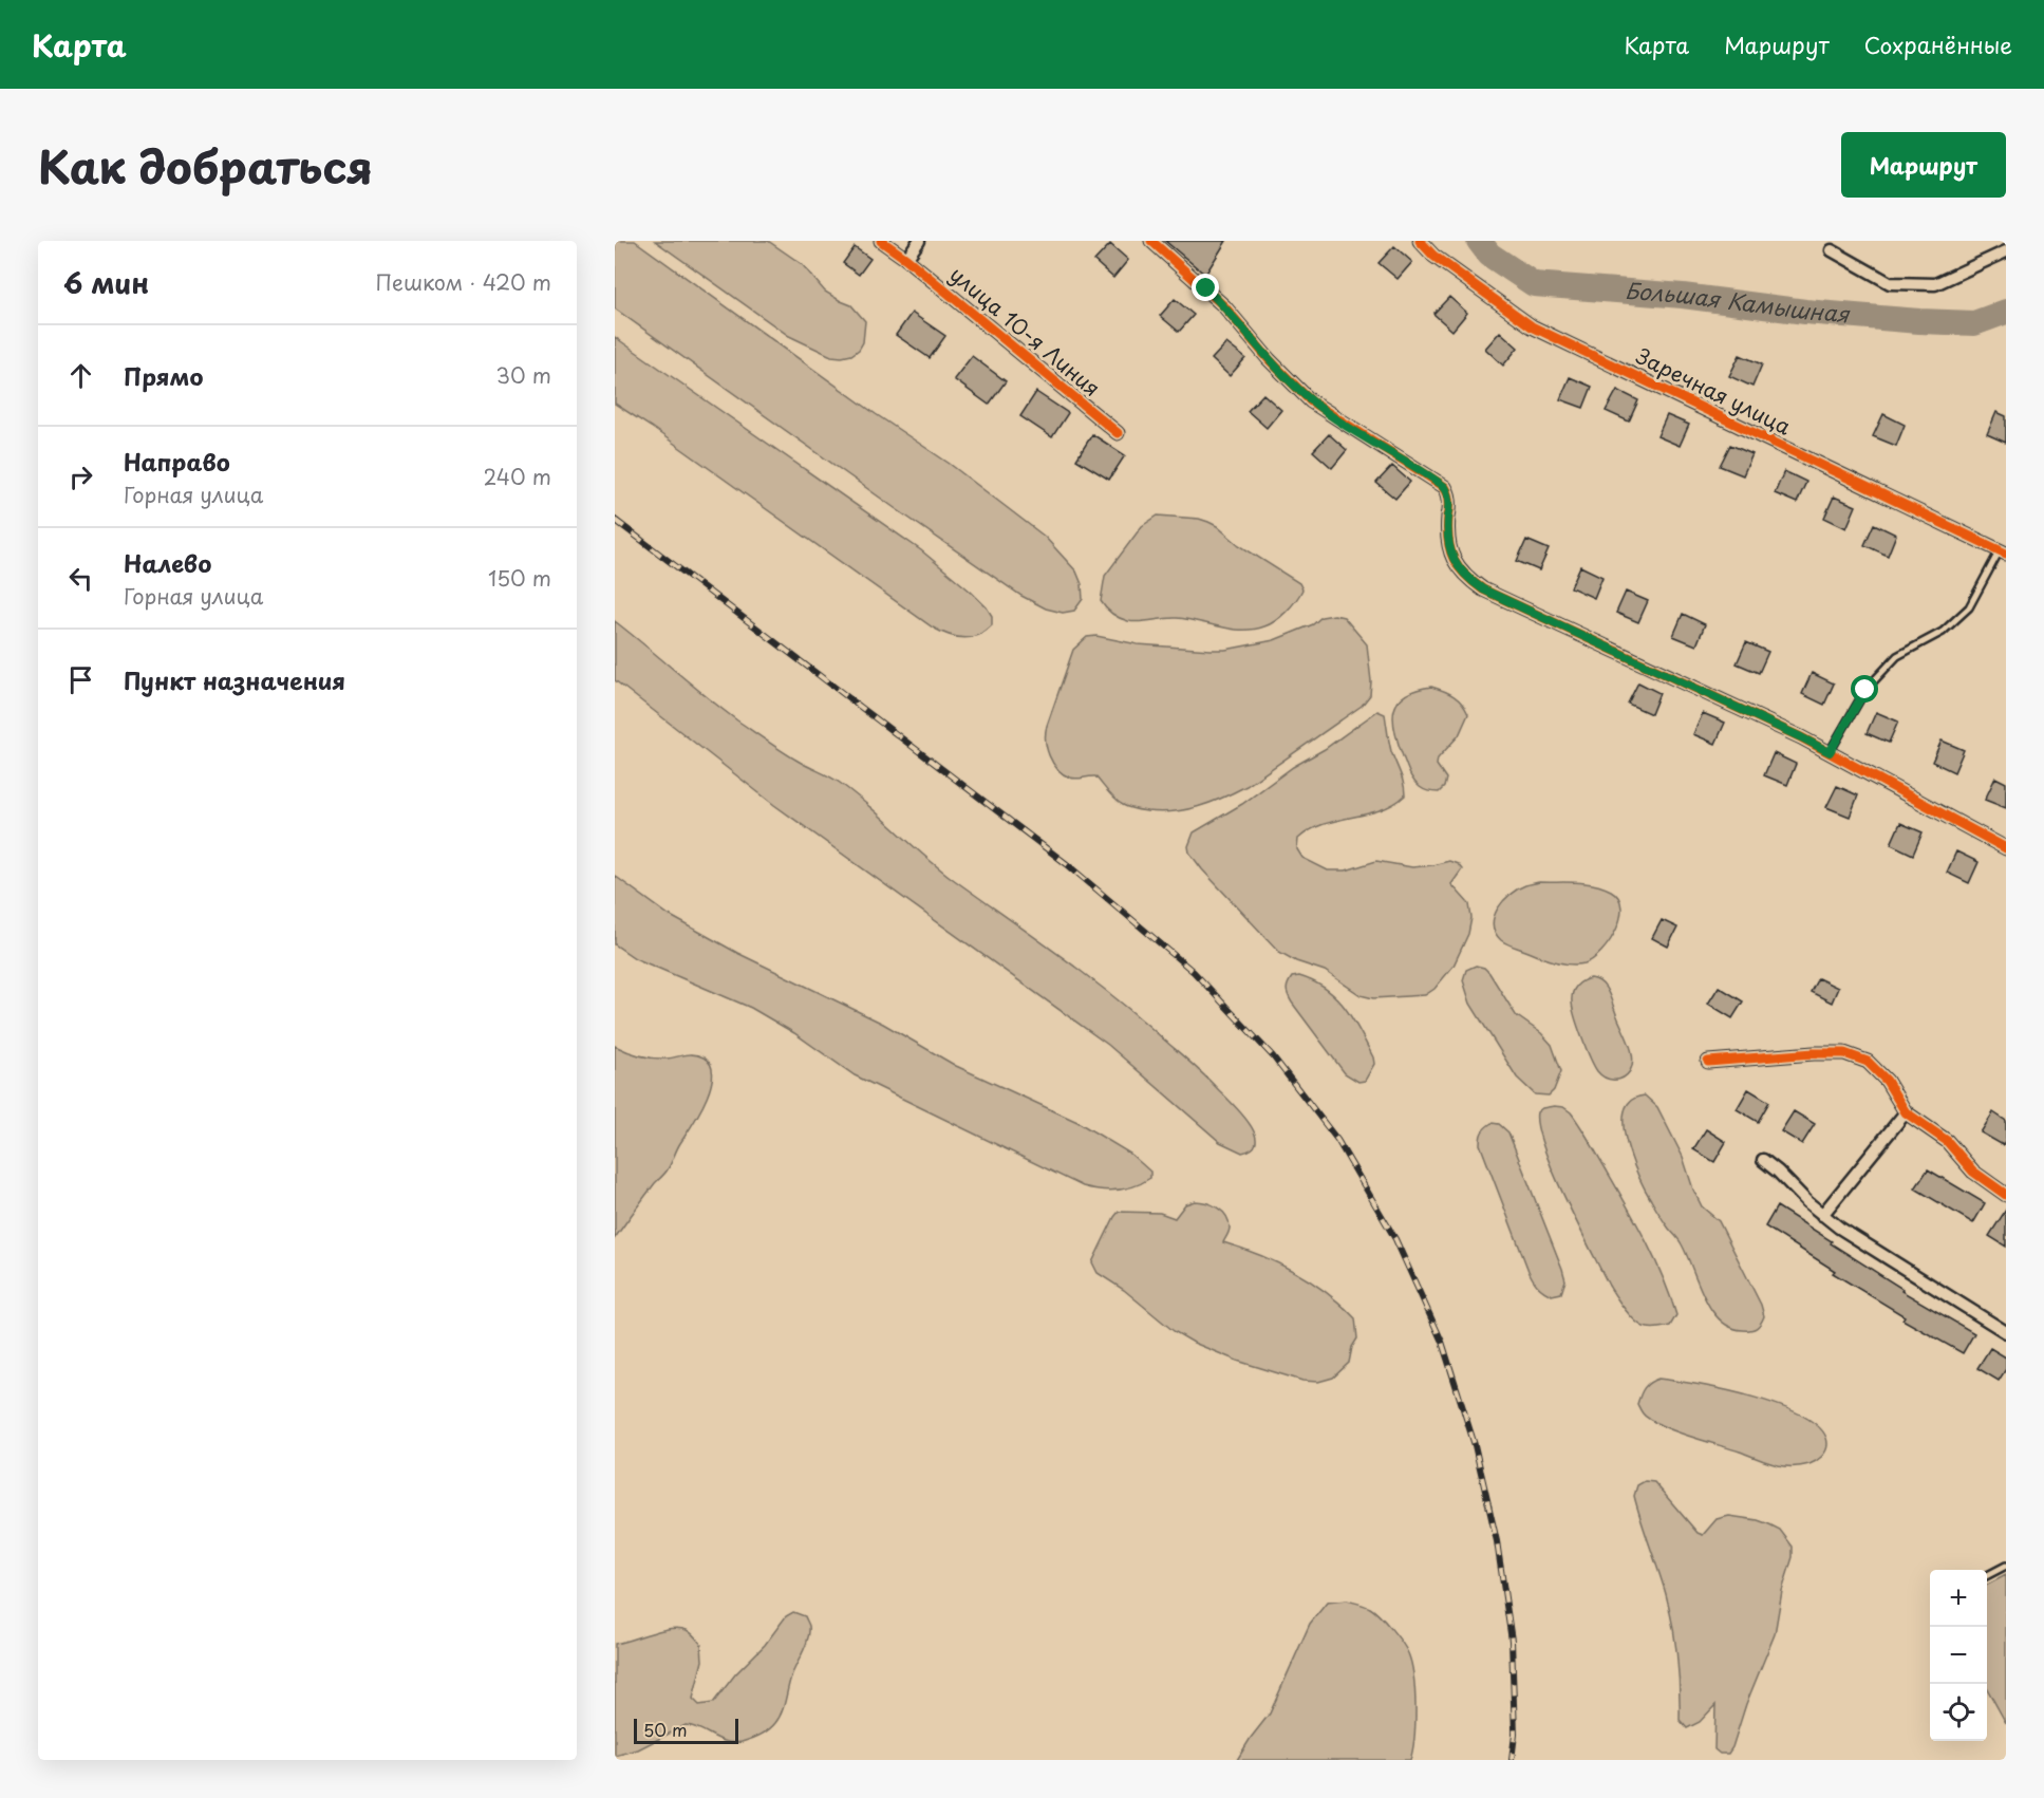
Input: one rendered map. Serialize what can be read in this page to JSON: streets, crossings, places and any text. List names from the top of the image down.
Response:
{
  "streets": {
    "street": ["улица 10-я Линия", "Заречная улица"]
  },
  "water": ["Большая Камышная"],
  "scale_bar": "50 m",
  "page": {
    "header": "Карта",
    "nav": ["Карта", "Маршрут", "Сохранённые"],
    "title": "Как добраться",
    "buttons": "Маршрут",
    "heading": ["6 мин", "Пешком · 420 m"],
    "list": [
      ["Прямо", "30 m"],
      ["Направо", "Горная улица", "240 m"],
      ["Налево", "Горная улица", "150 m"],
      "Пункт назначения"
    ],
    "map_buttons": ["+", "−"],
    "scale": "50 m"
  }
}
